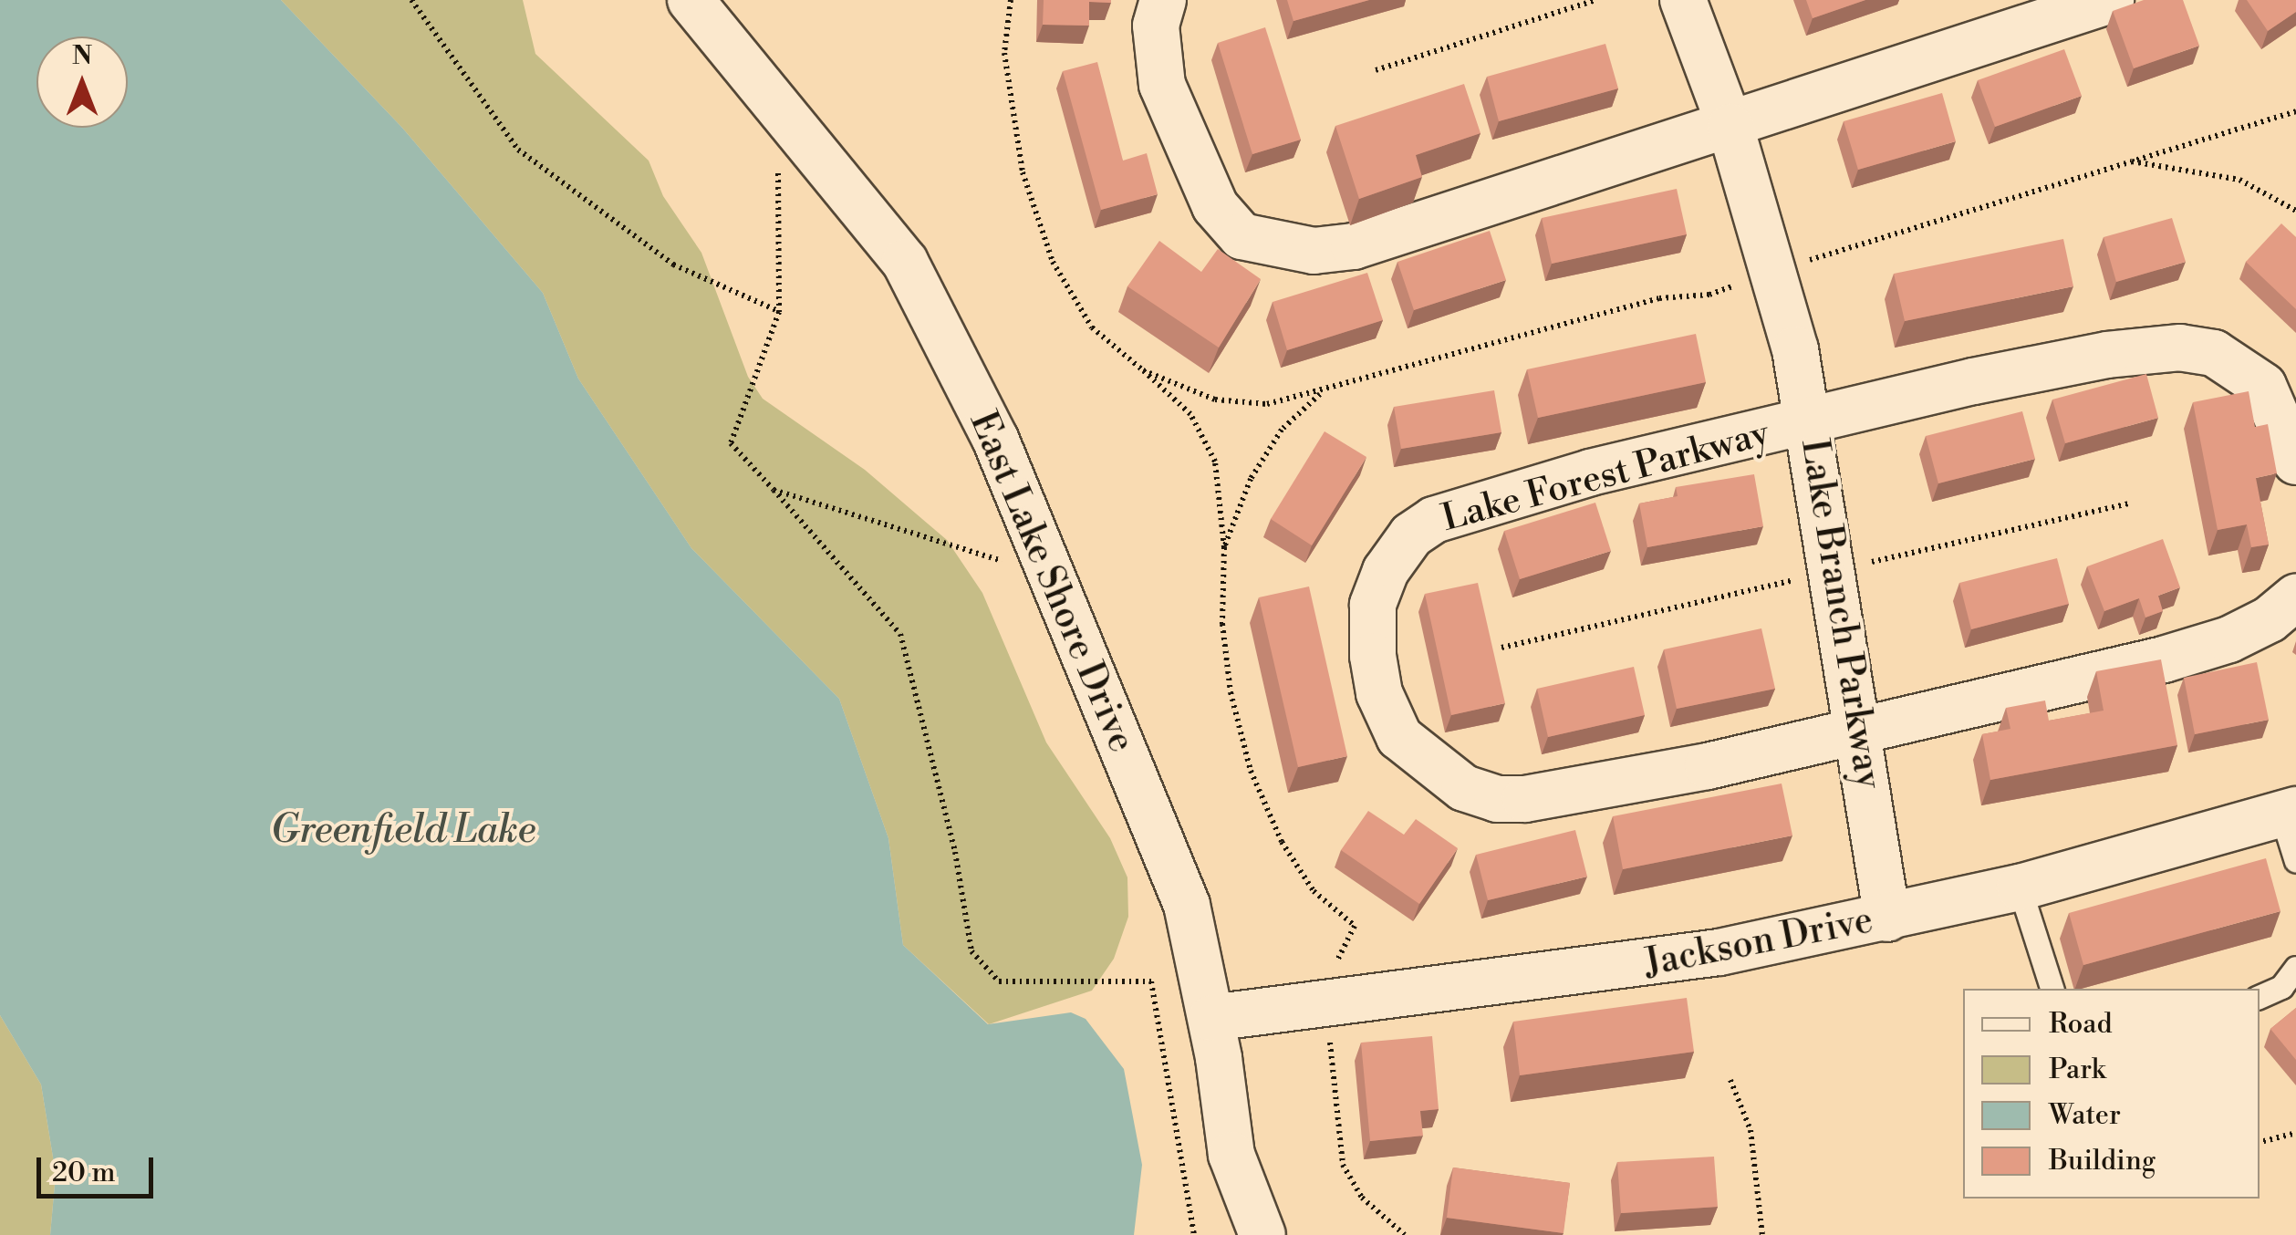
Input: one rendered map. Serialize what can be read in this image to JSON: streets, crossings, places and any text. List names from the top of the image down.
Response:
{
  "streets": {
    "street": [
      "Lake Forest Parkway",
      "East Lake Shore Drive",
      "Lake Branch Parkway",
      "Jackson Drive"
    ]
  },
  "crossings": [
    ["Lake Forest Parkway", "Lake Branch Parkway"],
    ["East Lake Shore Drive", "Jackson Drive"],
    ["Lake Branch Parkway", "Jackson Drive"]
  ],
  "water": ["Greenfield Lake"],
  "legend": [
    "Road",
    "Park",
    "Water",
    "Building"
  ],
  "scale_bar": "20 m",
  "north": "top"
}
